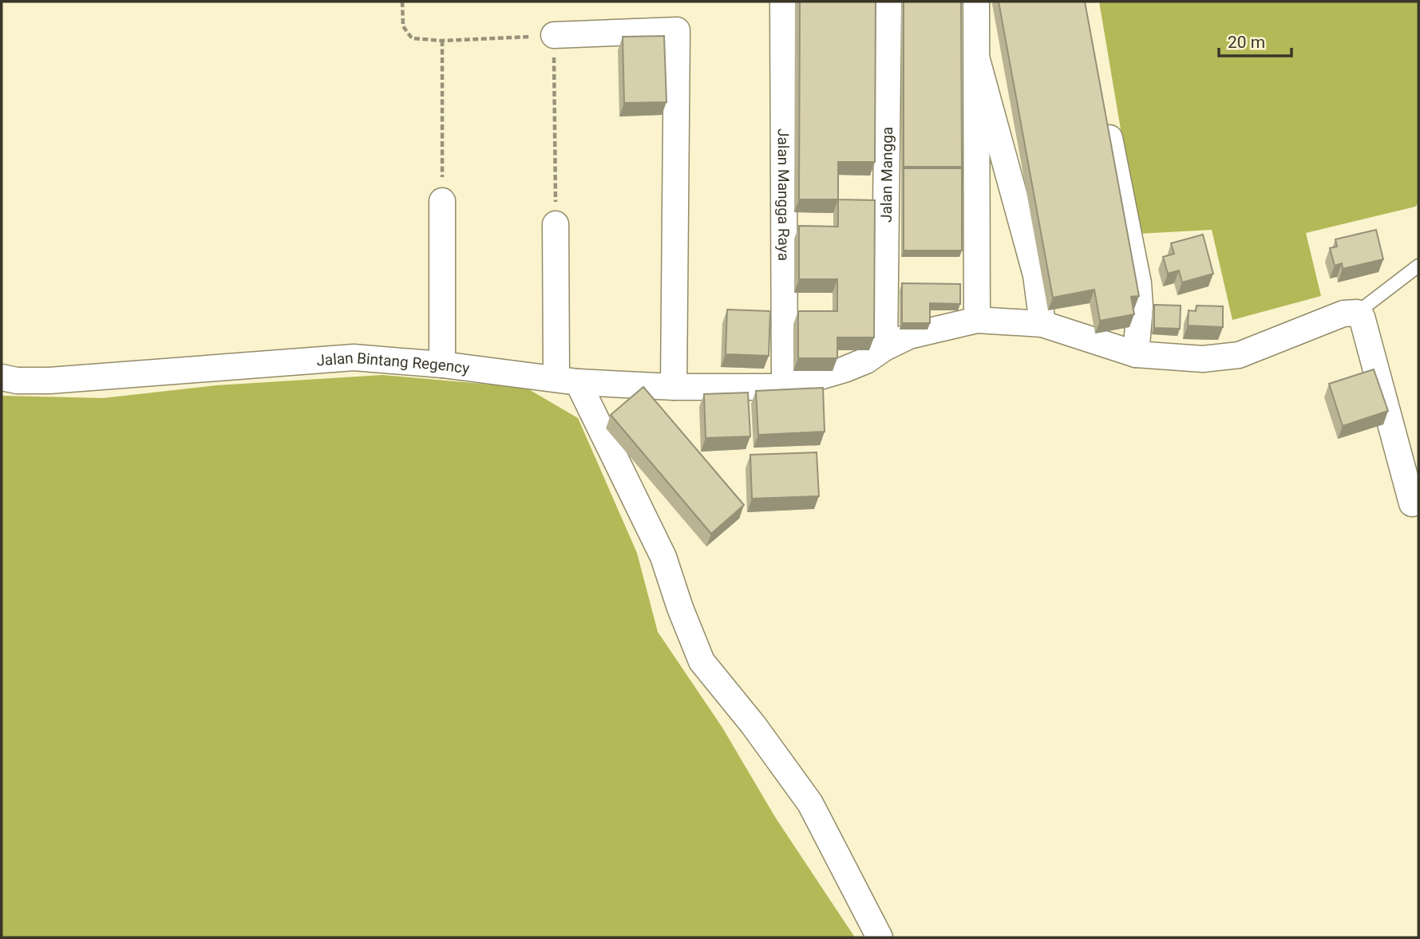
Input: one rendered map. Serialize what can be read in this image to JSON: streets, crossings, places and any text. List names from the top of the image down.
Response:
{
  "streets": {
    "street": ["Jalan Mangga", "Jalan Mangga Raya", "Jalan Bintang Regency"]
  },
  "crossings": [
    ["Jalan Mangga Raya", "Jalan Bintang Regency"]
  ],
  "scale_bar": "20 m"
}
